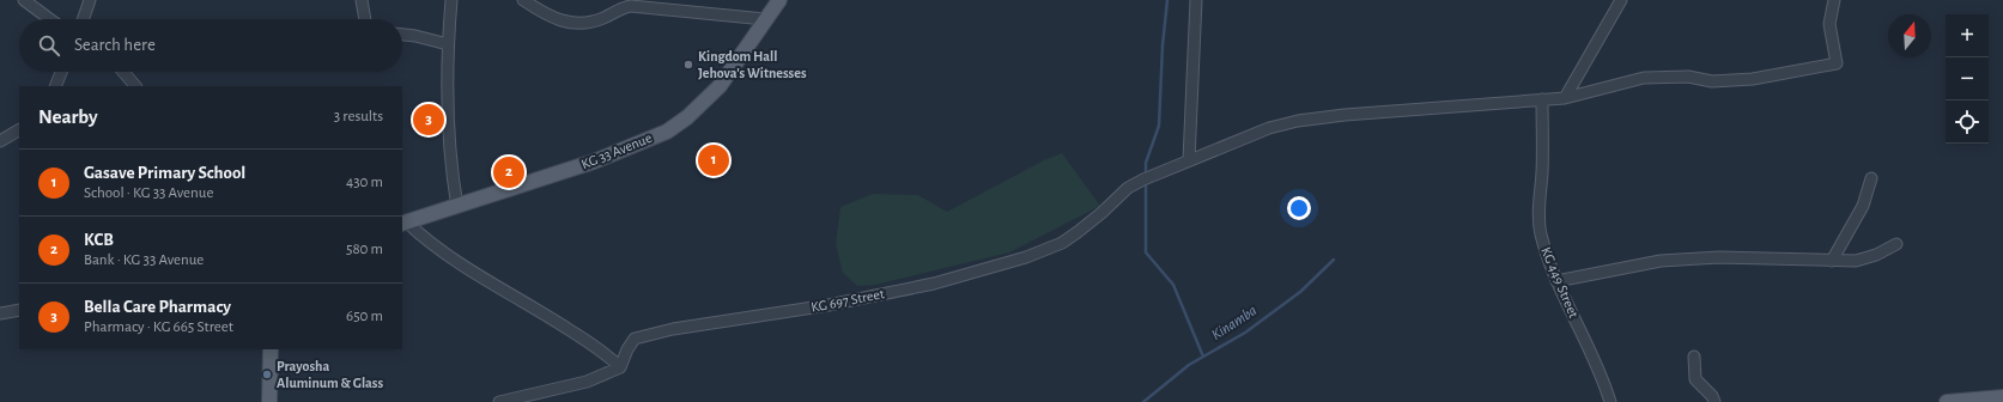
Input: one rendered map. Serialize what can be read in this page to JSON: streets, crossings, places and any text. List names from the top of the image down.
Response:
{
  "streets": {
    "main road": ["KG 33 Avenue"],
    "street": ["KG 449 Street", "KG 697 Street"]
  },
  "water": ["Kinamba"],
  "places": ["Kingdom Hall Jehova's Witnesses", "Prayosha Aluminum & Glass"],
  "north": "top",
  "page": {
    "map_buttons": ["+", "−"],
    "search": "Search here",
    "heading": ["Nearby", "3 results"],
    "pins": ["3", "1", "2"],
    "list": [
      {
        "mark": "1",
        "name": "Gasave Primary School",
        "note": "School · KG 33 Avenue",
        "value": "430 m"
      },
      {
        "mark": "2",
        "name": "KCB",
        "note": "Bank · KG 33 Avenue",
        "value": "580 m"
      },
      {
        "mark": "3",
        "name": "Bella Care Pharmacy",
        "note": "Pharmacy · KG 665 Street",
        "value": "650 m"
      }
    ]
  }
}
